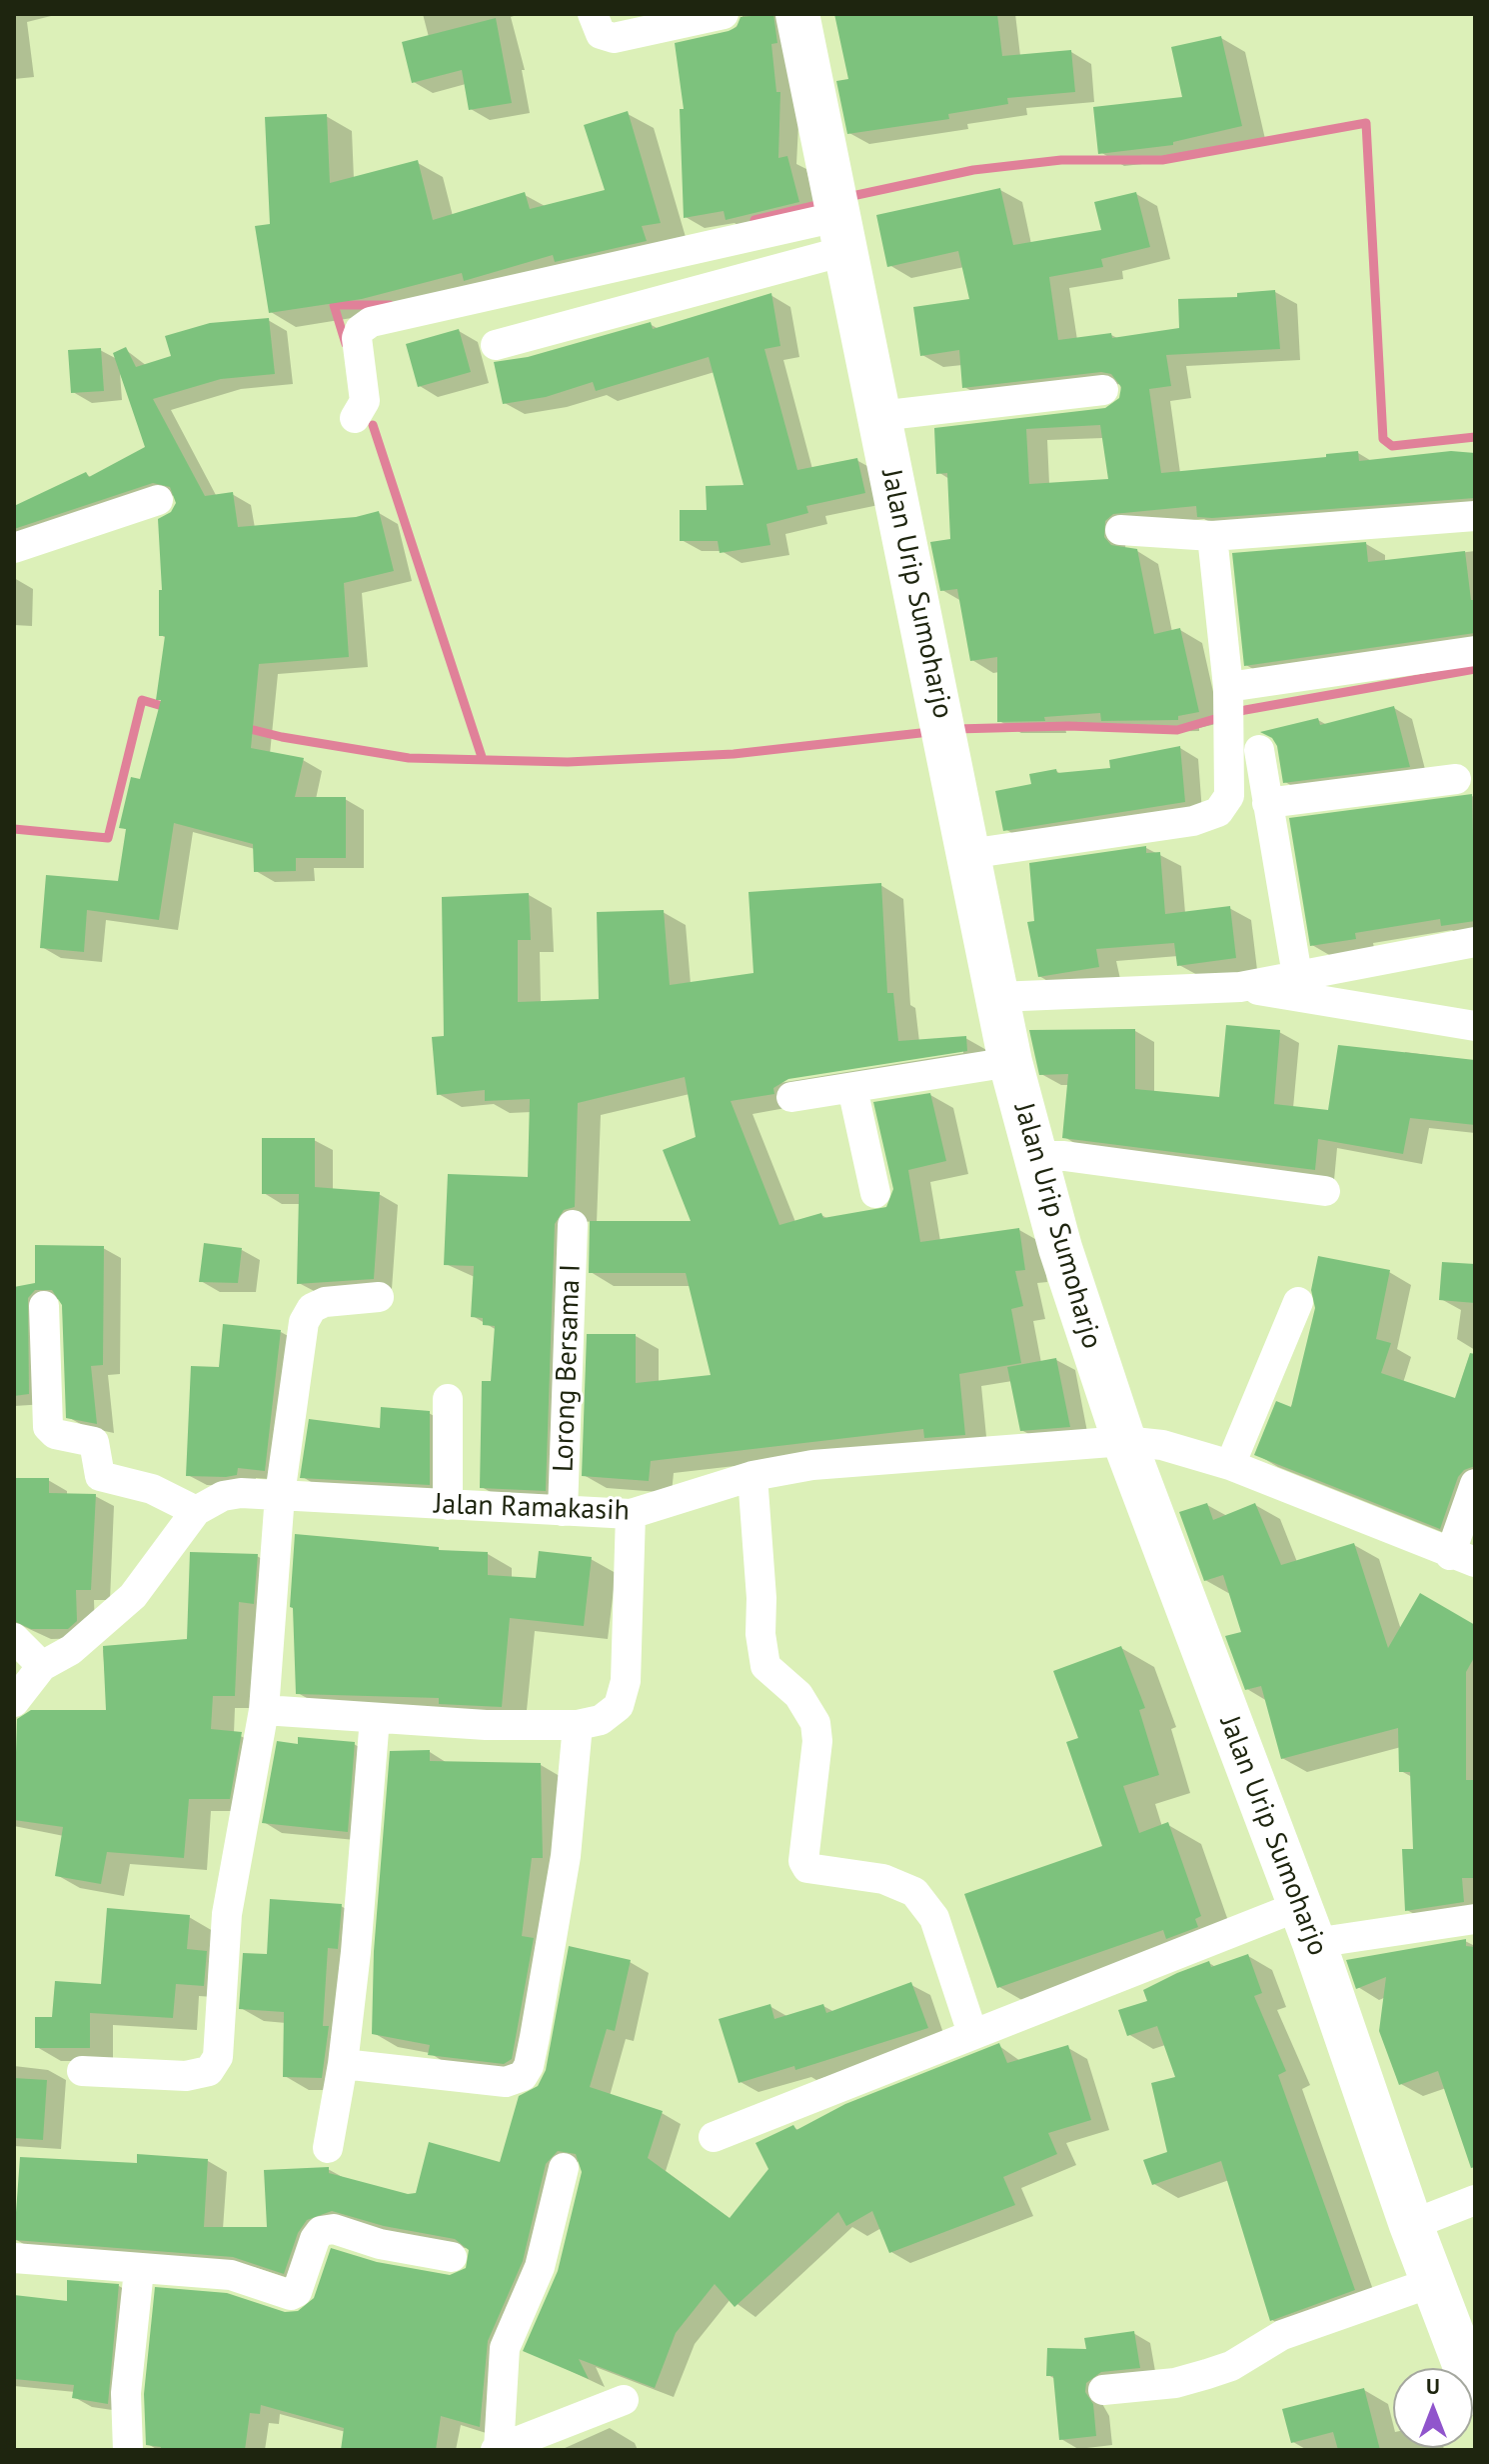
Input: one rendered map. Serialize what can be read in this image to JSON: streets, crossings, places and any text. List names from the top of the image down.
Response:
{
  "streets": {
    "street": ["Jalan Urip Sumoharjo", "Lorong Bersama I", "Jalan Ramakasih"]
  },
  "crossings": [
    ["Jalan Urip Sumoharjo", "Jalan Ramakasih"],
    ["Lorong Bersama I", "Jalan Ramakasih"]
  ],
  "north": "top"
}
